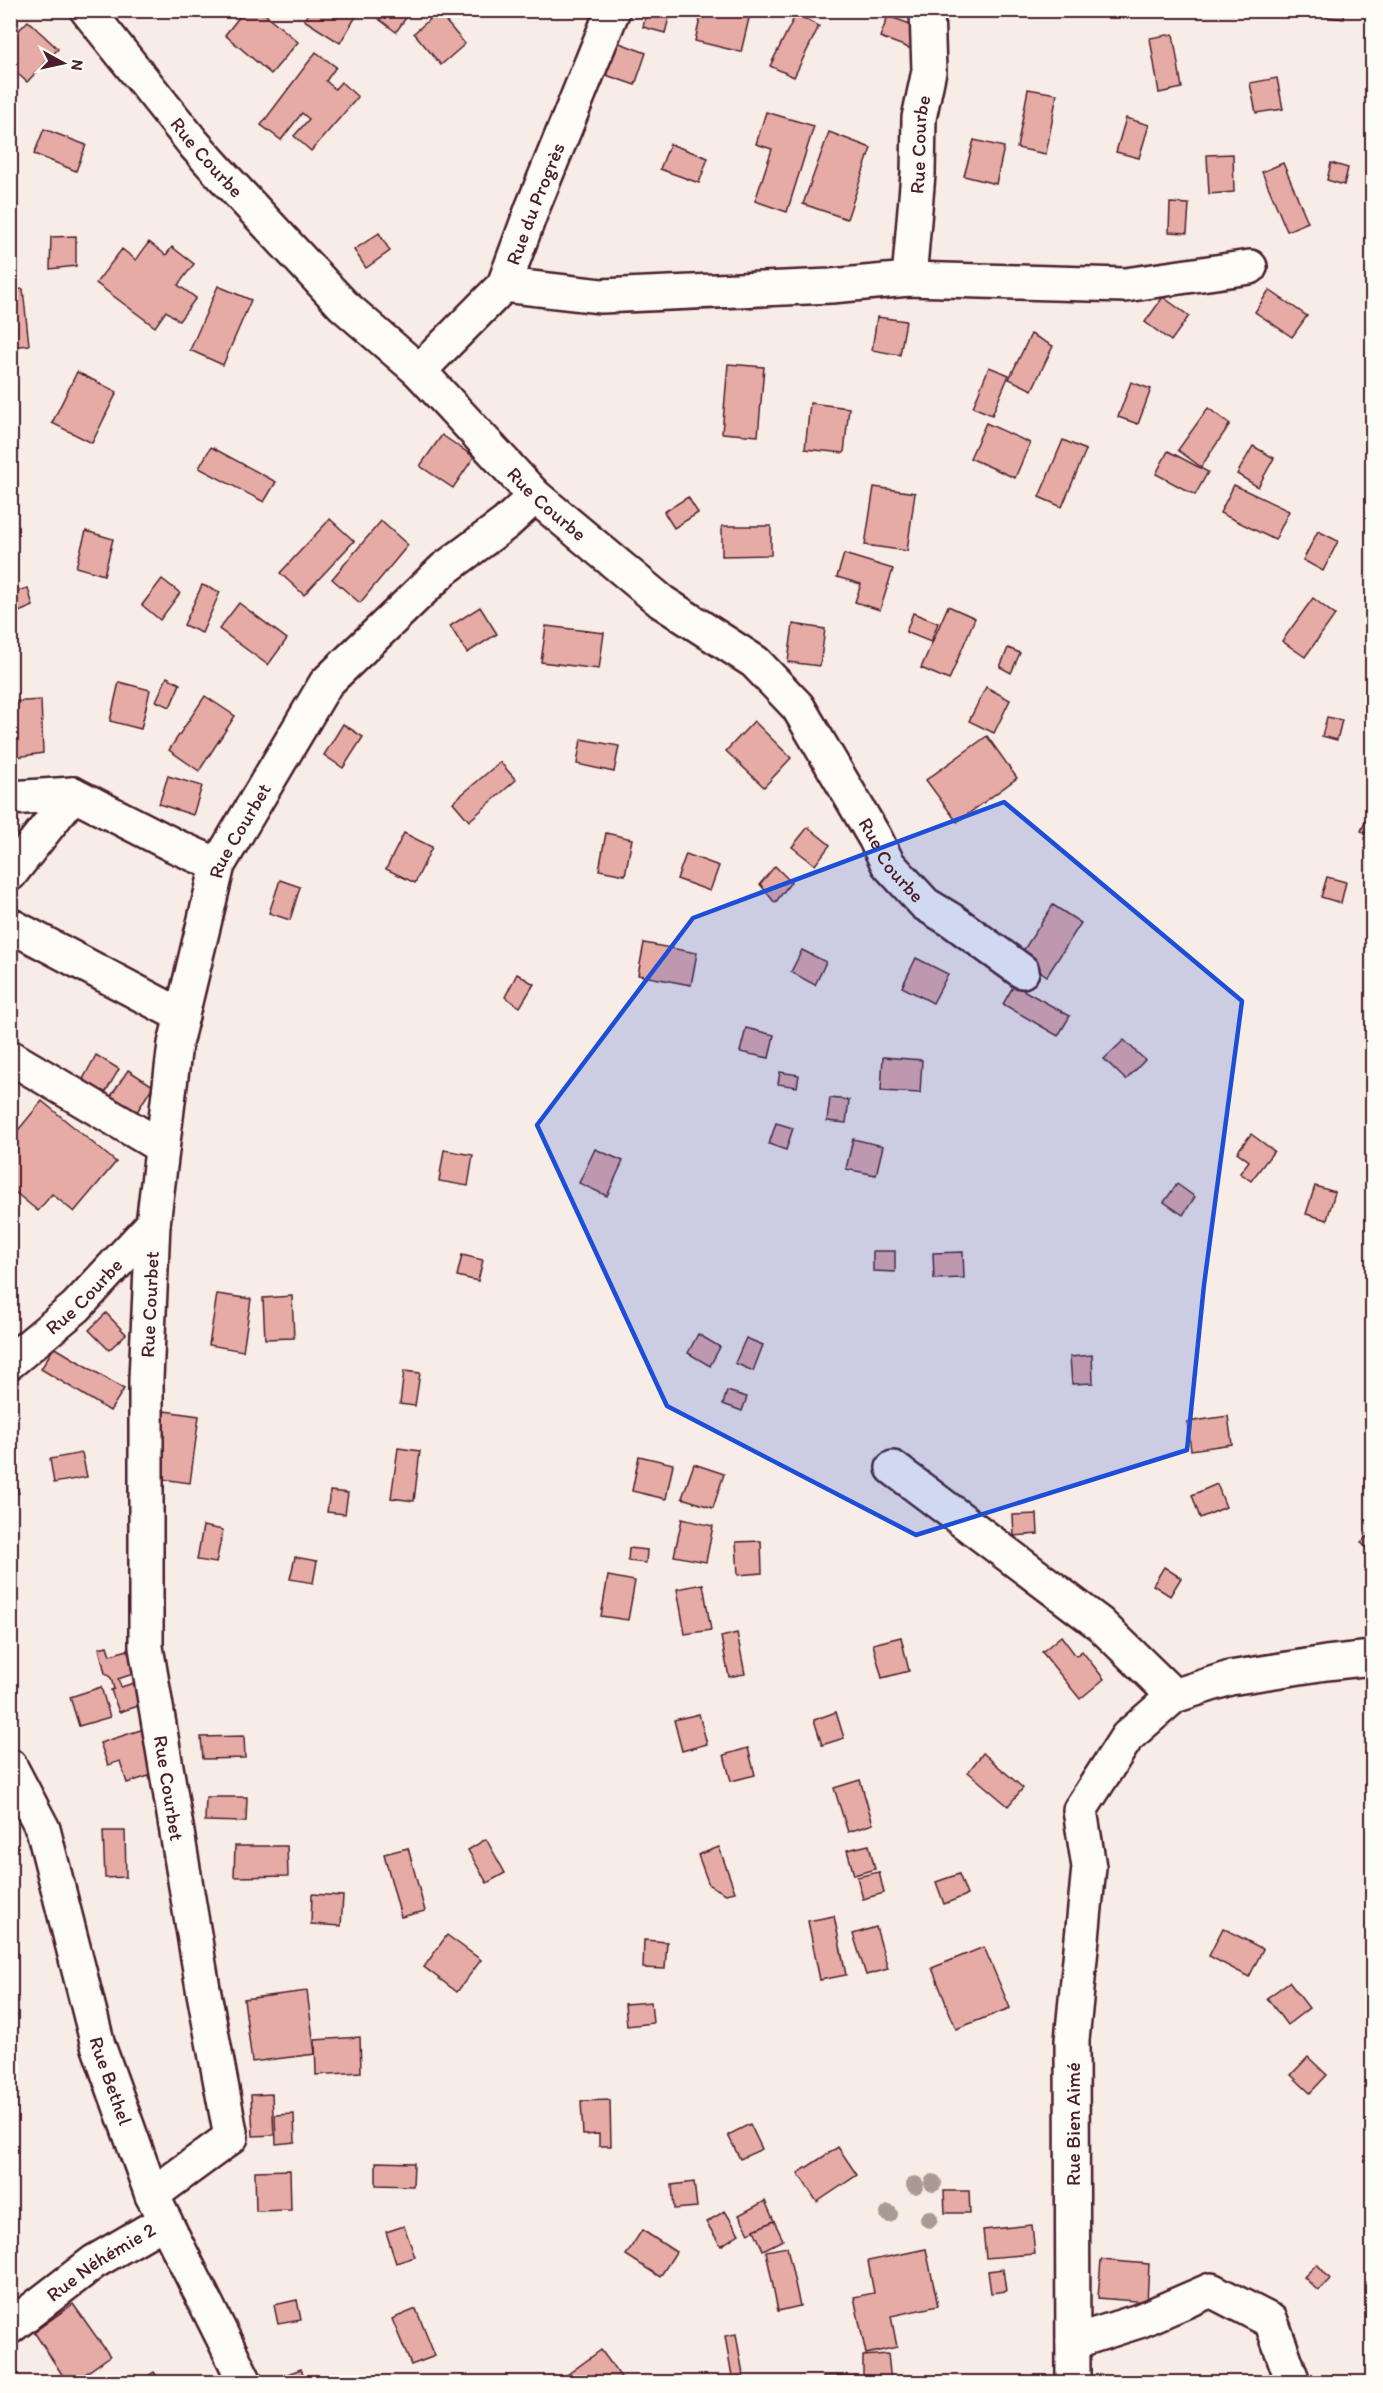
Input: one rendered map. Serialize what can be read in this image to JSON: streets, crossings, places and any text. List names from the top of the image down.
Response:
{
  "streets": {
    "street": [
      "Rue Courbe",
      "Rue du Progrès",
      "Rue Courbet",
      "Rue Bethel",
      "Rue Bien Aimé",
      "Rue Néhémie 2"
    ]
  },
  "crossings": [
    ["Rue Courbe", "Rue du Progrès"],
    ["Rue Courbe", "Rue Courbet"],
    ["Rue Courbet", "Rue Bethel"],
    ["Rue Courbet", "Rue Néhémie 2"],
    ["Rue Bethel", "Rue Néhémie 2"]
  ],
  "north": "right"
}
